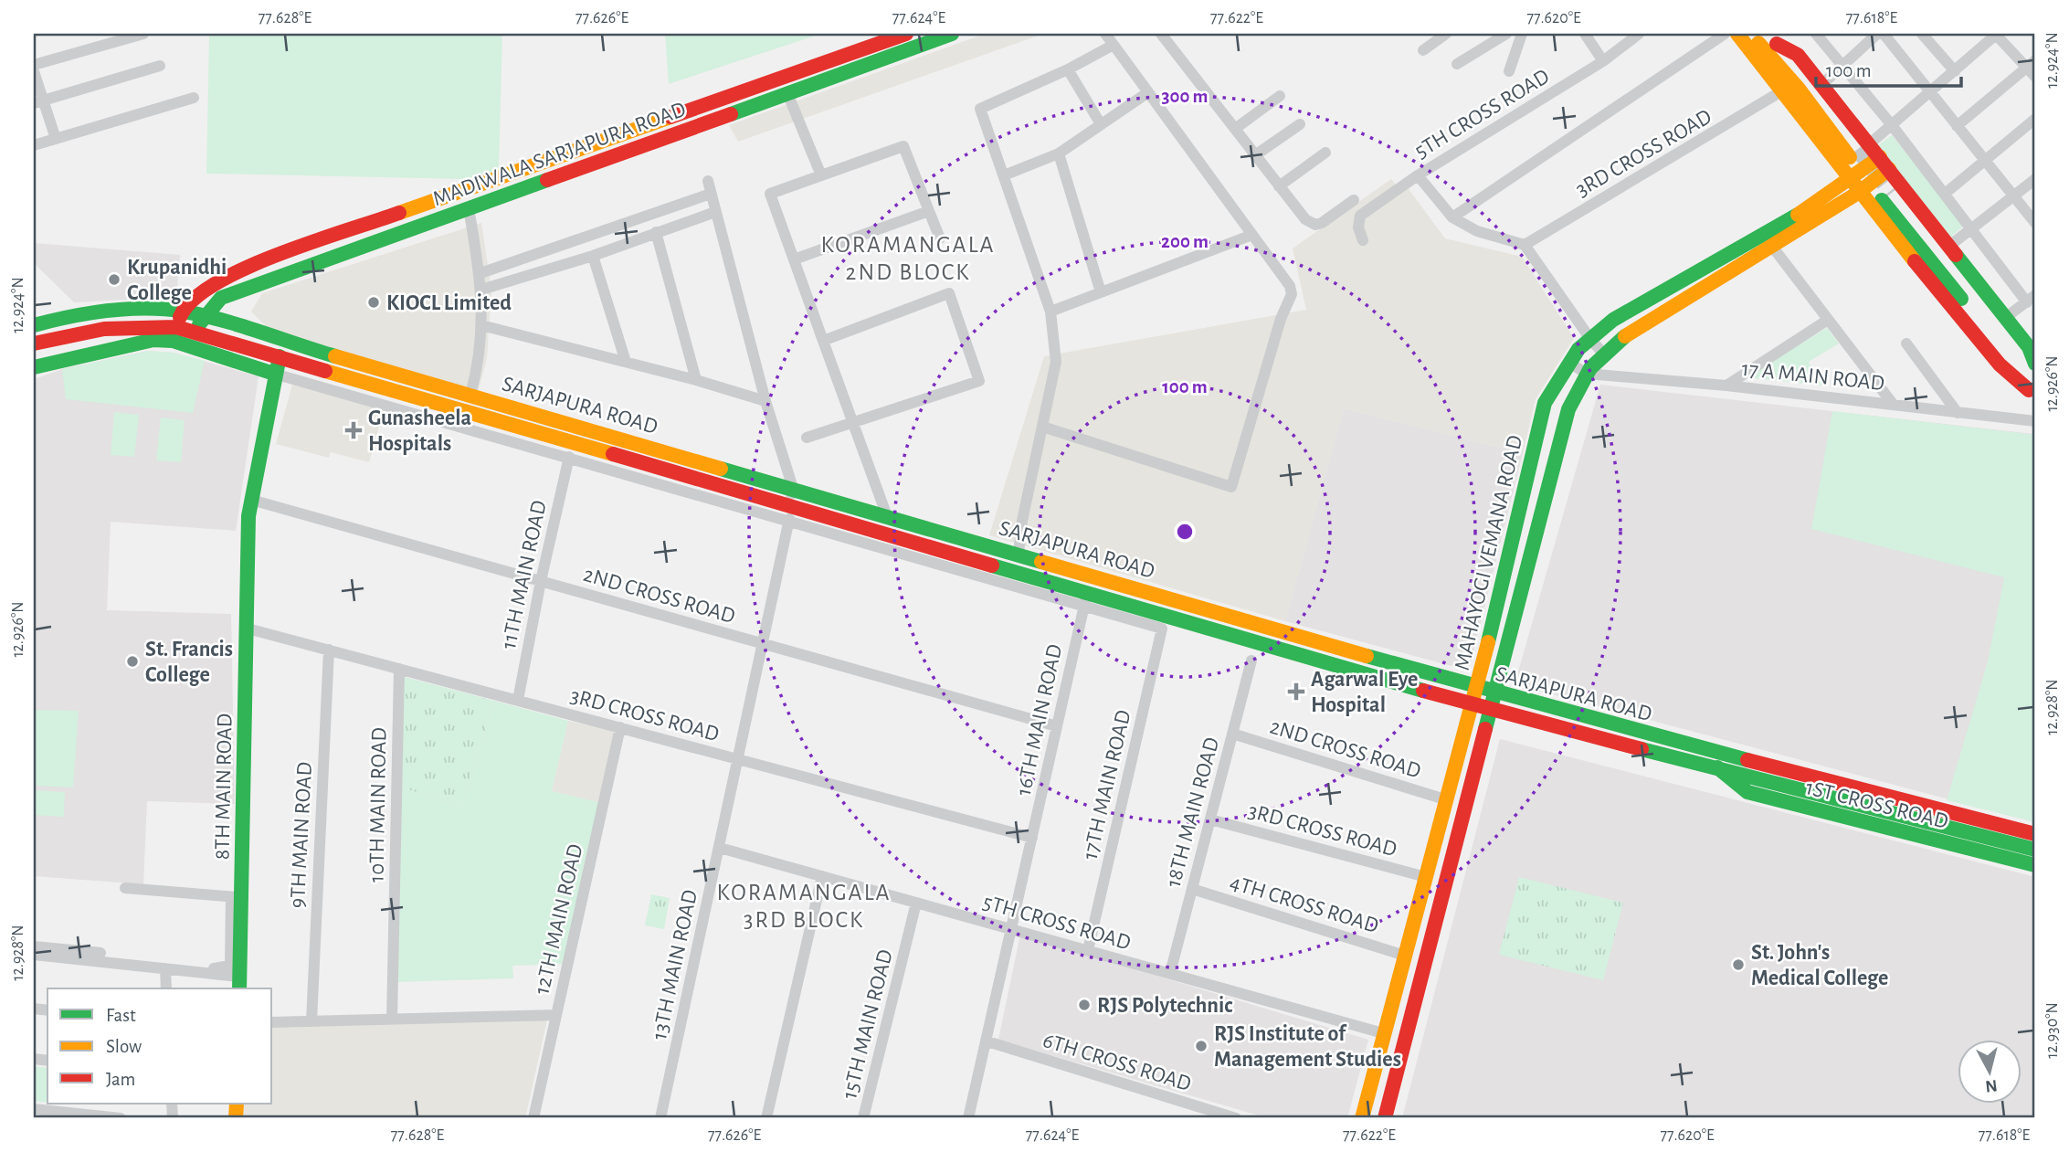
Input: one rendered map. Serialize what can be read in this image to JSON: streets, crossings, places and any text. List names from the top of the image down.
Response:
{
  "streets": {
    "main road": [
      "MADIWALA SARJAPURA ROAD",
      "SARJAPURA ROAD",
      "MAHAYOGI VEMANA ROAD",
      "8TH MAIN ROAD",
      "1ST CROSS ROAD"
    ],
    "street": [
      "5TH CROSS ROAD",
      "3RD CROSS ROAD",
      "17 A MAIN ROAD",
      "11TH MAIN ROAD",
      "2ND CROSS ROAD",
      "16TH MAIN ROAD",
      "17TH MAIN ROAD",
      "10TH MAIN ROAD",
      "18TH MAIN ROAD",
      "9TH MAIN ROAD",
      "4TH CROSS ROAD",
      "12TH MAIN ROAD",
      "13TH MAIN ROAD",
      "15TH MAIN ROAD",
      "6TH CROSS ROAD"
    ]
  },
  "crossings": [
    ["5TH CROSS ROAD", "MAHAYOGI VEMANA ROAD"],
    ["5TH CROSS ROAD", "16TH MAIN ROAD"],
    ["5TH CROSS ROAD", "17TH MAIN ROAD"],
    ["5TH CROSS ROAD", "18TH MAIN ROAD"],
    ["5TH CROSS ROAD", "13TH MAIN ROAD"],
    ["5TH CROSS ROAD", "15TH MAIN ROAD"],
    ["3RD CROSS ROAD", "MAHAYOGI VEMANA ROAD"],
    ["3RD CROSS ROAD", "11TH MAIN ROAD"],
    ["3RD CROSS ROAD", "16TH MAIN ROAD"],
    ["3RD CROSS ROAD", "8TH MAIN ROAD"],
    ["3RD CROSS ROAD", "10TH MAIN ROAD"],
    ["3RD CROSS ROAD", "18TH MAIN ROAD"],
    ["3RD CROSS ROAD", "9TH MAIN ROAD"],
    ["3RD CROSS ROAD", "12TH MAIN ROAD"],
    ["3RD CROSS ROAD", "13TH MAIN ROAD"],
    ["MADIWALA SARJAPURA ROAD", "SARJAPURA ROAD"],
    ["17 A MAIN ROAD", "MAHAYOGI VEMANA ROAD"],
    ["SARJAPURA ROAD", "MAHAYOGI VEMANA ROAD"],
    ["SARJAPURA ROAD", "11TH MAIN ROAD"],
    ["SARJAPURA ROAD", "16TH MAIN ROAD"],
    ["SARJAPURA ROAD", "17TH MAIN ROAD"],
    ["SARJAPURA ROAD", "8TH MAIN ROAD"],
    ["SARJAPURA ROAD", "1ST CROSS ROAD"],
    ["SARJAPURA ROAD", "18TH MAIN ROAD"],
    ["SARJAPURA ROAD", "13TH MAIN ROAD"],
    ["MAHAYOGI VEMANA ROAD", "2ND CROSS ROAD"],
    ["MAHAYOGI VEMANA ROAD", "4TH CROSS ROAD"],
    ["11TH MAIN ROAD", "2ND CROSS ROAD"],
    ["2ND CROSS ROAD", "16TH MAIN ROAD"],
    ["2ND CROSS ROAD", "8TH MAIN ROAD"],
    ["2ND CROSS ROAD", "18TH MAIN ROAD"],
    ["2ND CROSS ROAD", "13TH MAIN ROAD"],
    ["16TH MAIN ROAD", "6TH CROSS ROAD"],
    ["18TH MAIN ROAD", "4TH CROSS ROAD"]
  ],
  "districts": ["KORAMANGALA 2ND BLOCK", "KORAMANGALA 3RD BLOCK"],
  "places": {
    "other": [
      "Krupanidhi College",
      "KIOCL Limited",
      "St. Francis College",
      "St. John's Medical College",
      "RJS Polytechnic",
      "RJS Institute of Management Studies"
    ],
    "health": ["Gunasheela Hospitals", "Agarwal Eye Hospital"]
  },
  "legend": ["Fast", "Slow", "Jam"],
  "scale_bar": "100 m",
  "north": "bottom",
  "coordinates": [
    "77.628°E",
    "77.626°E",
    "77.624°E",
    "77.622°E",
    "77.620°E",
    "77.618°E",
    "12.924°N",
    "12.926°N",
    "12.928°N",
    "12.930°N"
  ],
  "rings": ["300 m", "200 m", "100 m"]
}
